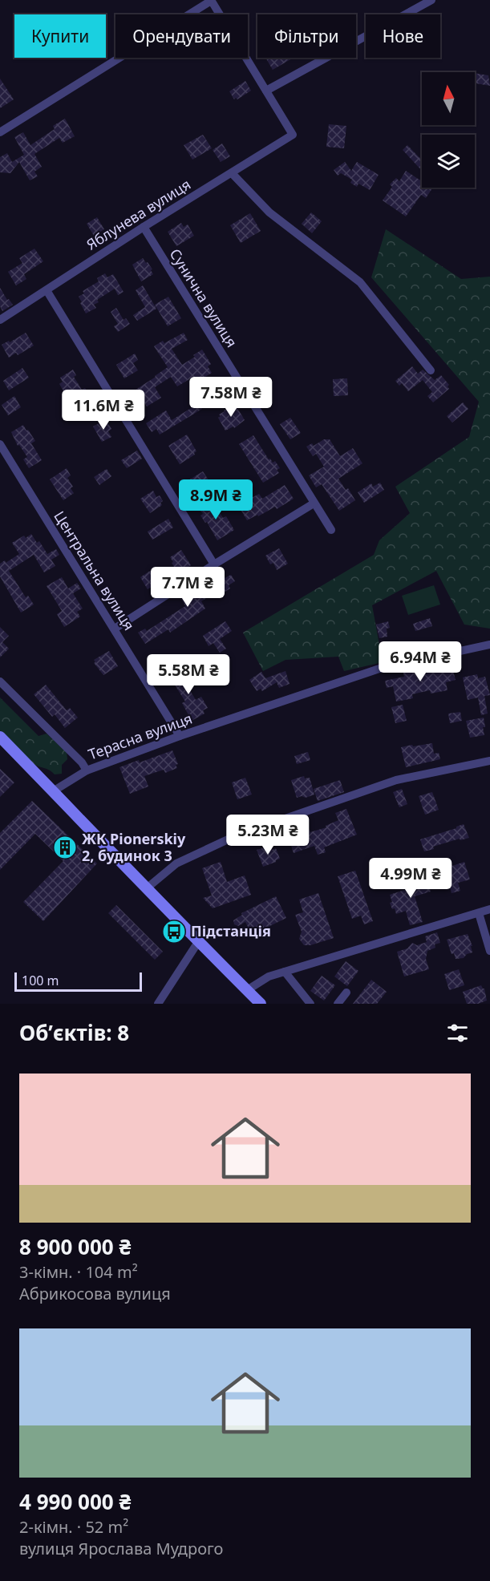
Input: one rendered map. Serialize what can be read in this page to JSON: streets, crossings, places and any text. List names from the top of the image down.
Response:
{
  "streets": {
    "street": [
      "Яблунева вулиця",
      "Сунична вулиця",
      "Центральна вулиця",
      "Терасна вулиця"
    ]
  },
  "crossings": [
    ["Яблунева вулиця", "Сунична вулиця"],
    ["Центральна вулиця", "Терасна вулиця"]
  ],
  "places": {
    "building": ["ЖК Pionerskiy 2, будинок 3"],
    "bus stop": ["Підстанція"]
  },
  "scale_bar": "100 m",
  "north": "top",
  "page": {
    "chip": [
      "Купити",
      "Орендувати",
      "Фільтри",
      "Нове"
    ],
    "price": [
      "7.58M ₴",
      "11.6M ₴",
      "8.9M ₴",
      "7.7M ₴",
      "6.94M ₴",
      "5.58M ₴",
      "5.23M ₴",
      "4.99M ₴"
    ],
    "scale": "100 m",
    "heading": "Об’єктів: 8",
    "list": [
      {
        "name": "8 900 000 ₴",
        "note": "3-кімн. · 104 m² · Абрикосова вулиця"
      },
      {
        "name": "4 990 000 ₴",
        "note": "2-кімн. · 52 m² · вулиця Ярослава Мудрого"
      }
    ]
  }
}
